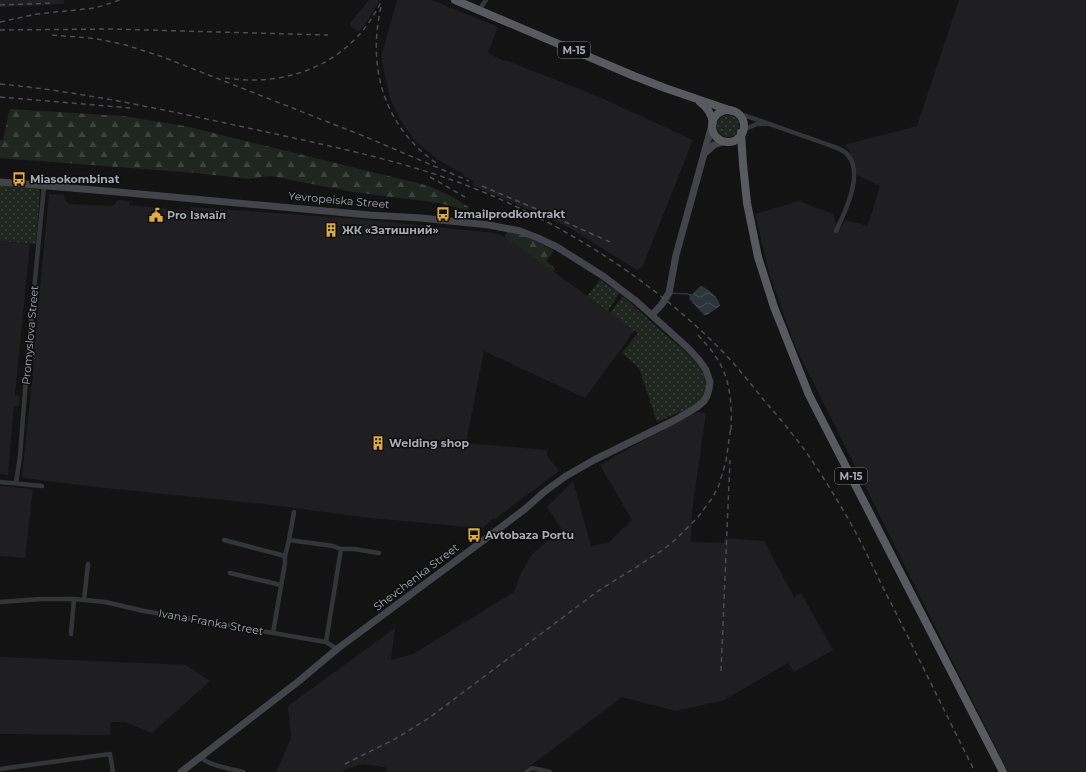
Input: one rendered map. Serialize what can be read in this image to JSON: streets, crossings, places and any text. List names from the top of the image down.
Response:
{
  "streets": {
    "highway": ["М-15"],
    "main road": ["Yevropeiska Street", "Shevchenka Street"],
    "street": ["Promyslova Street", "Ivana Franka Street"]
  },
  "crossings": [
    ["Yevropeiska Street", "Promyslova Street"],
    ["Yevropeiska Street", "Shevchenka Street"],
    ["Shevchenka Street", "Ivana Franka Street"]
  ],
  "places": {
    "bus stop": ["Miasokombinat", "Izmailprodkontrakt", "Avtobaza Portu"],
    "public building": ["Pro Ізмаїл"],
    "building": ["ЖК «Затишний»", "Welding shop"]
  }
}
